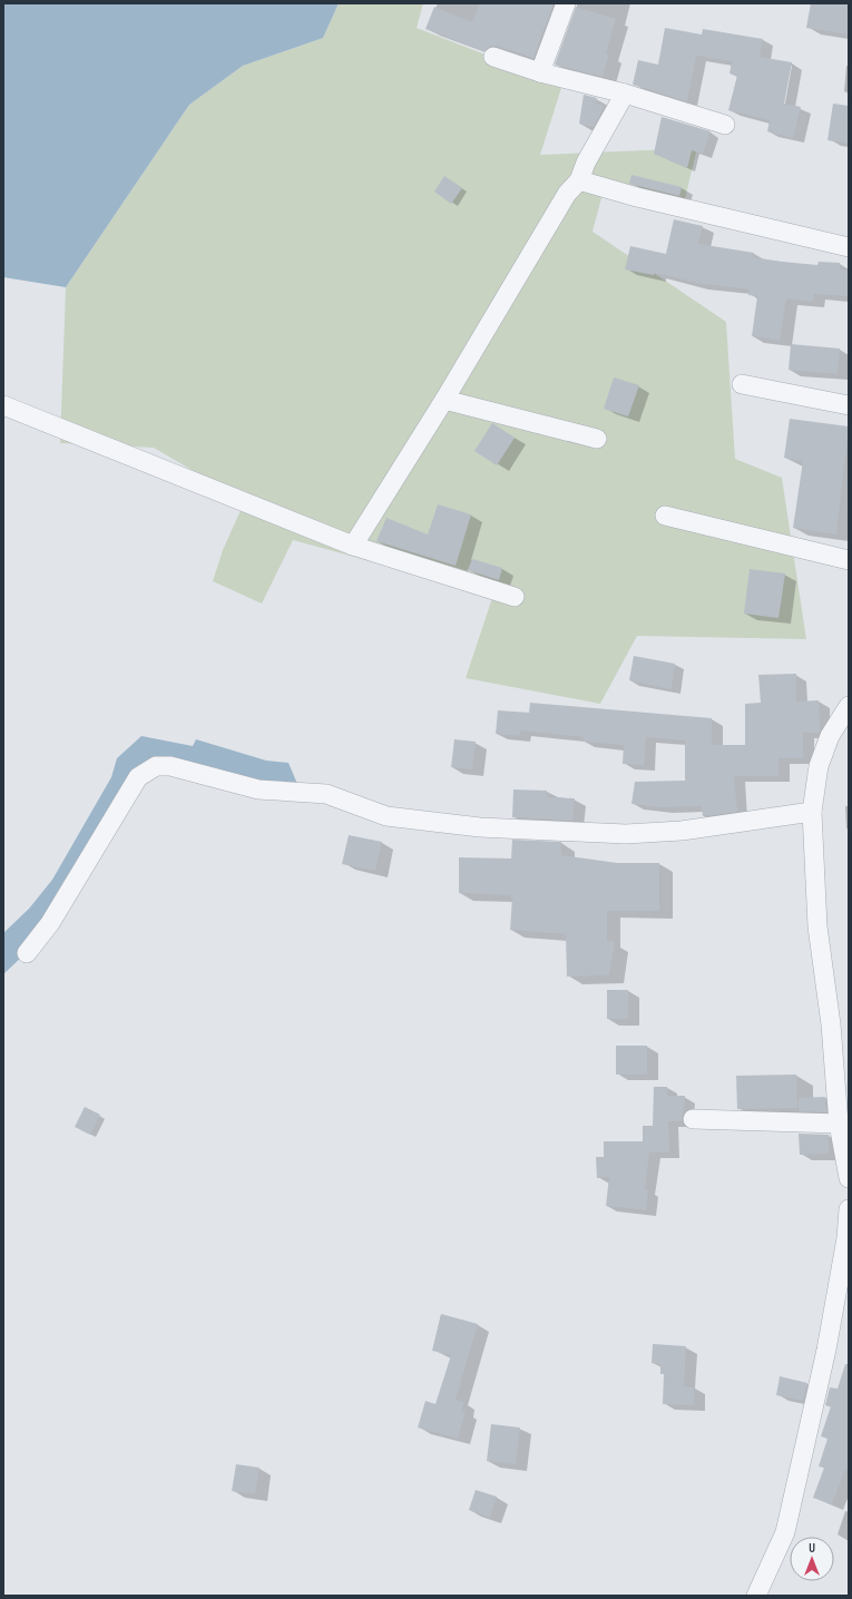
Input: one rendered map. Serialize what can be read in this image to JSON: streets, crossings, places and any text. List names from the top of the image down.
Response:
{
  "north": "top"
}
